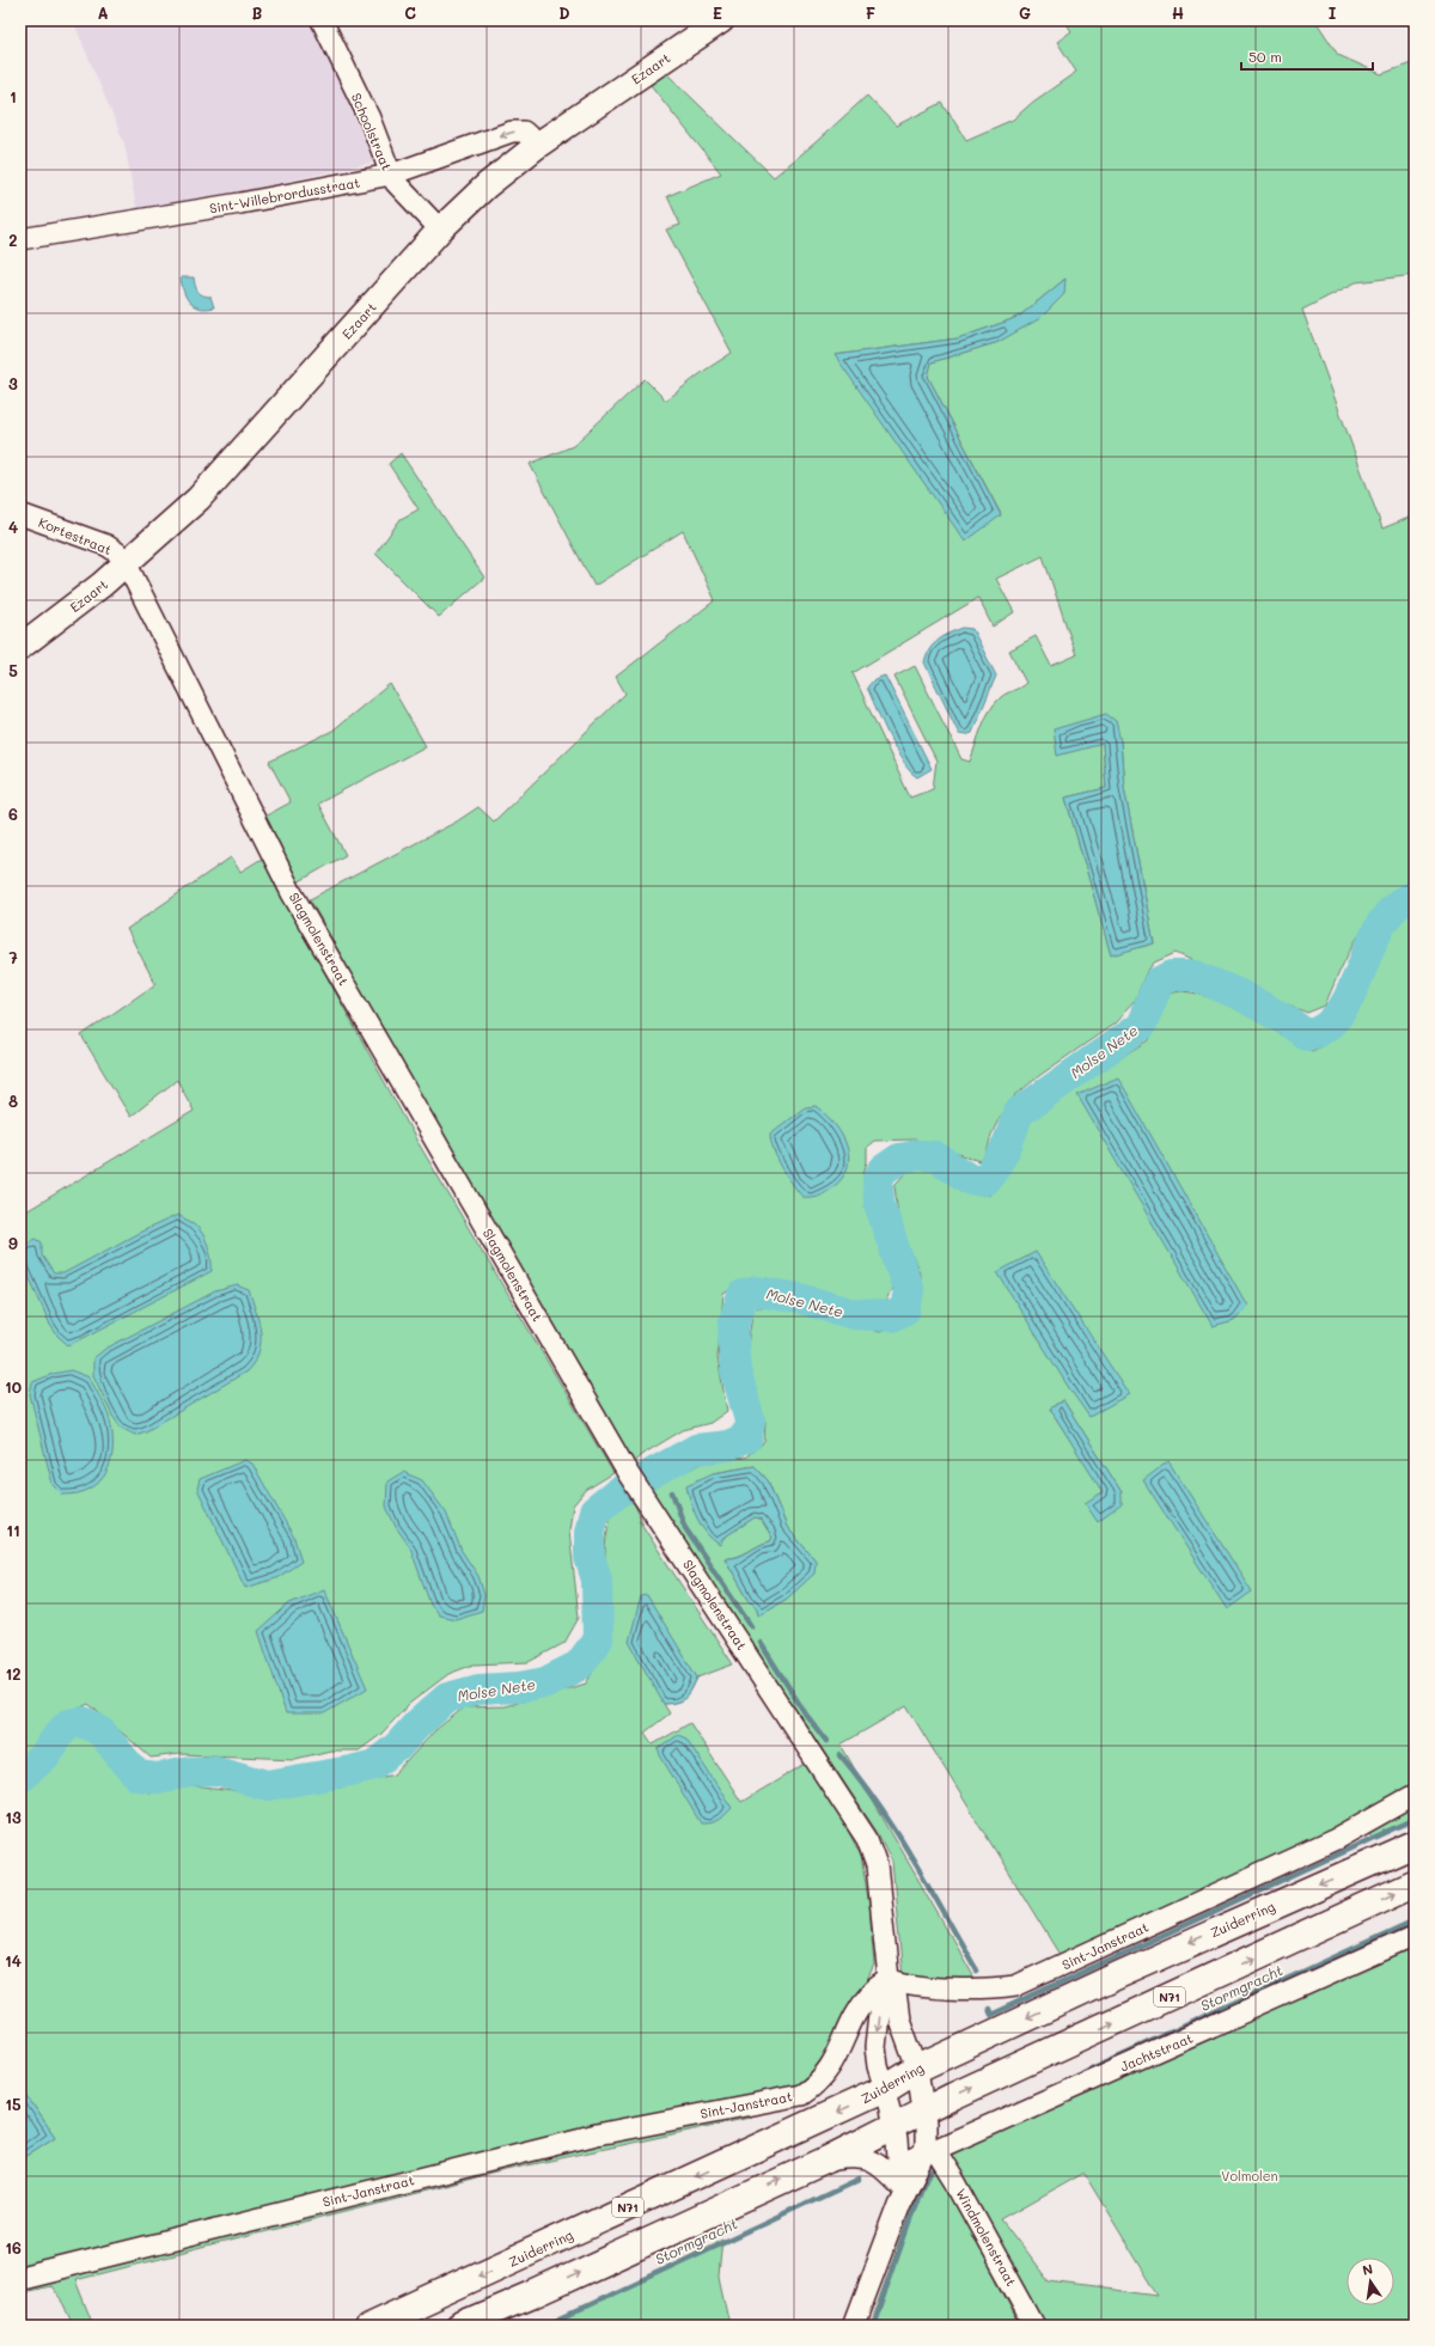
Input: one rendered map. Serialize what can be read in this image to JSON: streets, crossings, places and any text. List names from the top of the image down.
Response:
{
  "streets": {
    "highway": ["Zuiderring", "N71"],
    "main road": ["Ezaart"],
    "street": [
      "Schoolstraat",
      "Sint-Willebrordusstraat",
      "Kortestraat",
      "Slagmolenstraat",
      "Sint-Janstraat",
      "Jachtstraat",
      "Windmolenstraat"
    ]
  },
  "crossings": [
    ["Ezaart", "Schoolstraat"],
    ["Ezaart", "Sint-Willebrordusstraat"],
    ["Ezaart", "Kortestraat"],
    ["Ezaart", "Slagmolenstraat"],
    ["Schoolstraat", "Sint-Willebrordusstraat"],
    ["Kortestraat", "Slagmolenstraat"],
    ["Slagmolenstraat", "Zuiderring"],
    ["Slagmolenstraat", "Sint-Janstraat"],
    ["Slagmolenstraat", "N71"],
    ["Slagmolenstraat", "Jachtstraat"],
    ["Slagmolenstraat", "Windmolenstraat"],
    ["Jachtstraat", "Windmolenstraat"]
  ],
  "water": ["Molse Nete", "Stormgracht"],
  "parks": ["Volmolen"],
  "scale_bar": "50 m",
  "north": "top",
  "grid": {
    "columns": [
      "A",
      "B",
      "C",
      "D",
      "E",
      "F",
      "G",
      "H",
      "I"
    ],
    "rows": [
      "1",
      "2",
      "3",
      "4",
      "5",
      "6",
      "7",
      "8",
      "9",
      "10",
      "11",
      "12",
      "13",
      "14",
      "15",
      "16"
    ]
  }
}
